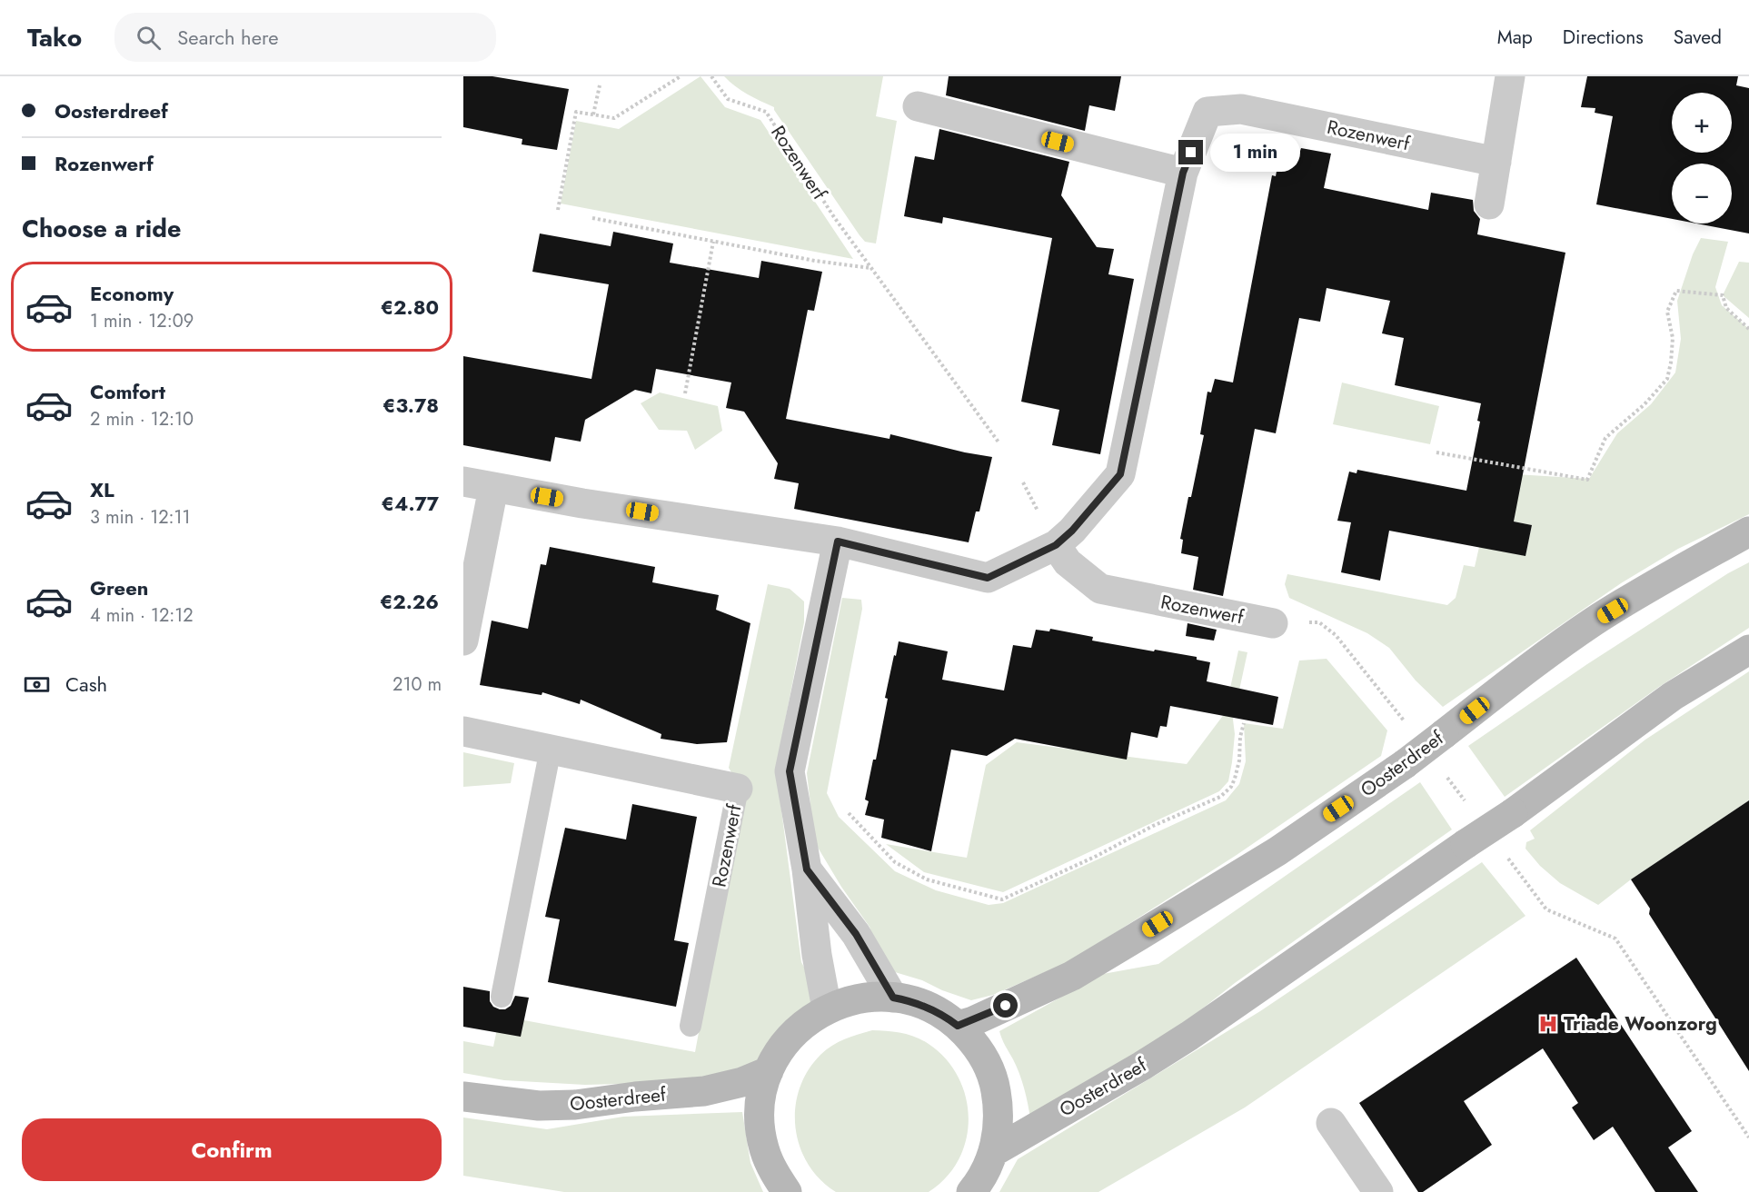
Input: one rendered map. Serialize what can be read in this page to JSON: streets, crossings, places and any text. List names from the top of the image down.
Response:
{
  "streets": {
    "main road": ["Oosterdreef"],
    "street": ["Rozenwerf"]
  },
  "places": {
    "hospital": ["Triade Woonzorg"]
  },
  "page": {
    "header": "Tako",
    "search": "Search here",
    "nav": ["Map", "Directions", "Saved"],
    "banner": ["Oosterdreef", "Rozenwerf"],
    "map_buttons": ["+", "−"],
    "bubble": "1 min",
    "heading": "Choose a ride",
    "list": [
      {
        "name": "Economy",
        "note": "1 min · 12:09",
        "value": "€2.80"
      },
      {
        "name": "Comfort",
        "note": "2 min · 12:10",
        "value": "€3.78"
      },
      {
        "name": "XL",
        "note": "3 min · 12:11",
        "value": "€4.77"
      },
      {
        "name": "Green",
        "note": "4 min · 12:12",
        "value": "€2.26"
      }
    ],
    "pay": ["Cash", "210 m"],
    "buttons": "Confirm"
  }
}
